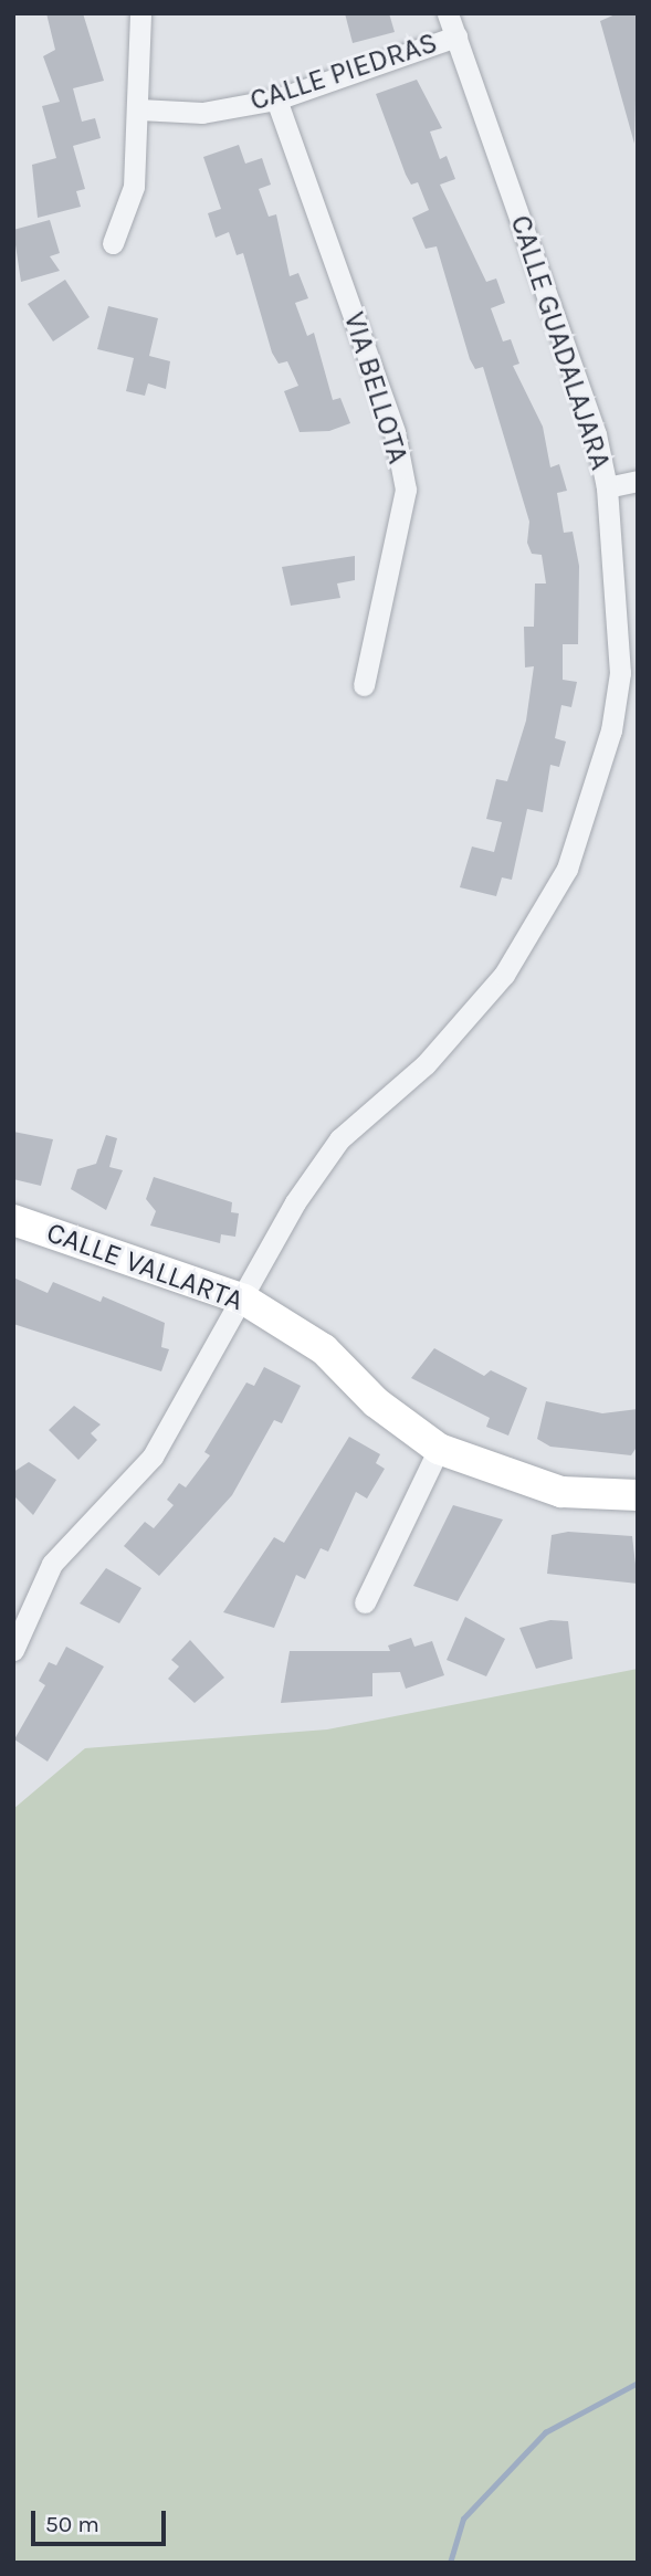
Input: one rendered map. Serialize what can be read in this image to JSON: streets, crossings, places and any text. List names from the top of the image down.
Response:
{
  "streets": {
    "street": [
      "CALLE PIEDRAS",
      "CALLE GUADALAJARA",
      "VIA BELLOTA",
      "CALLE VALLARTA"
    ]
  },
  "crossings": [
    ["CALLE PIEDRAS", "CALLE GUADALAJARA"],
    ["CALLE PIEDRAS", "VIA BELLOTA"],
    ["CALLE GUADALAJARA", "CALLE VALLARTA"]
  ],
  "scale_bar": "50 m"
}
